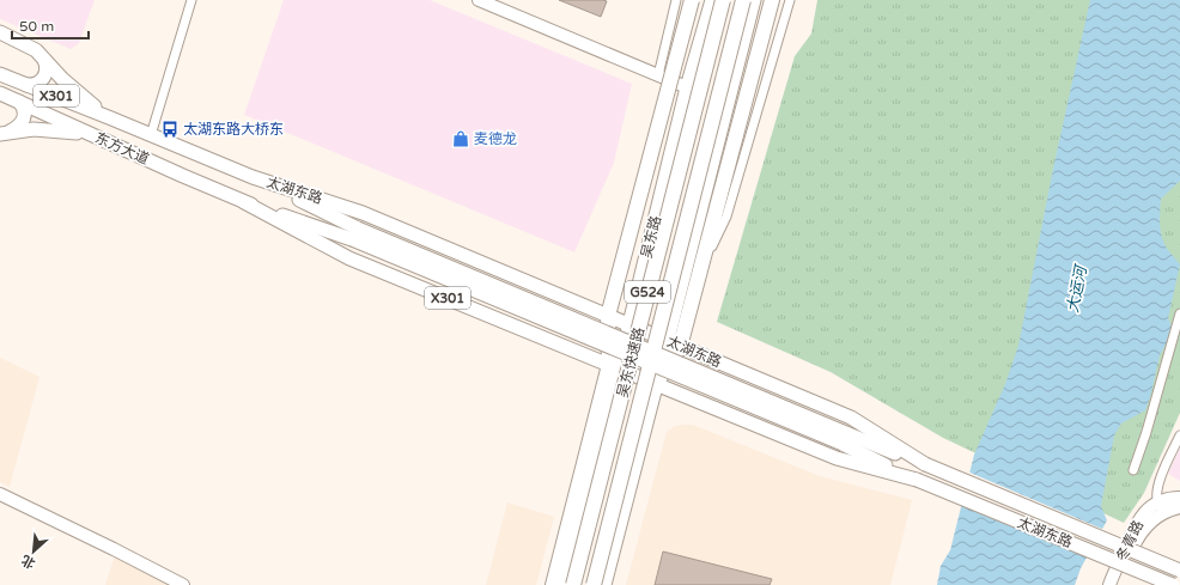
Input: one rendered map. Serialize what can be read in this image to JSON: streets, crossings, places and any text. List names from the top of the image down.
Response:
{
  "streets": {
    "highway": ["G524", "吴东快速路"],
    "main road": [
      "X301",
      "东方大道",
      "太湖东路",
      "吴东路"
    ],
    "street": ["冬青路"]
  },
  "crossings": [
    ["东方大道", "太湖东路"],
    ["太湖东路", "吴东路"]
  ],
  "water": ["大运河"],
  "places": {
    "bus stop": ["太湖东路大桥东"],
    "shop": ["麦德龙"]
  },
  "scale_bar": "50 m",
  "north": "bottom left"
}
